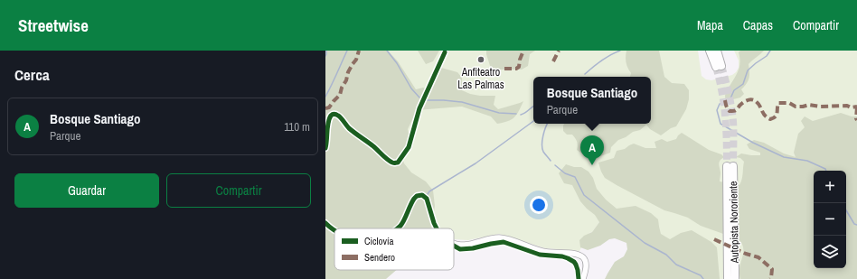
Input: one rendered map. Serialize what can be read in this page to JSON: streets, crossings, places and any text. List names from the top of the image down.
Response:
{
  "streets": {
    "highway": ["Autopista Nororiente"]
  },
  "places": ["Anfiteatro Las Palmas"],
  "legend": ["Ciclovía", "Sendero"],
  "page": {
    "header": "Streetwise",
    "nav": ["Mapa", "Capas", "Compartir"],
    "heading": "Cerca",
    "popup": ["Bosque Santiago", "Parque"],
    "list": [
      {
        "mark": "A",
        "name": "Bosque Santiago",
        "note": "Parque",
        "value": "110 m"
      }
    ],
    "pins": "A",
    "buttons": ["Guardar", "Compartir"],
    "map_buttons": ["+", "−"]
  }
}
